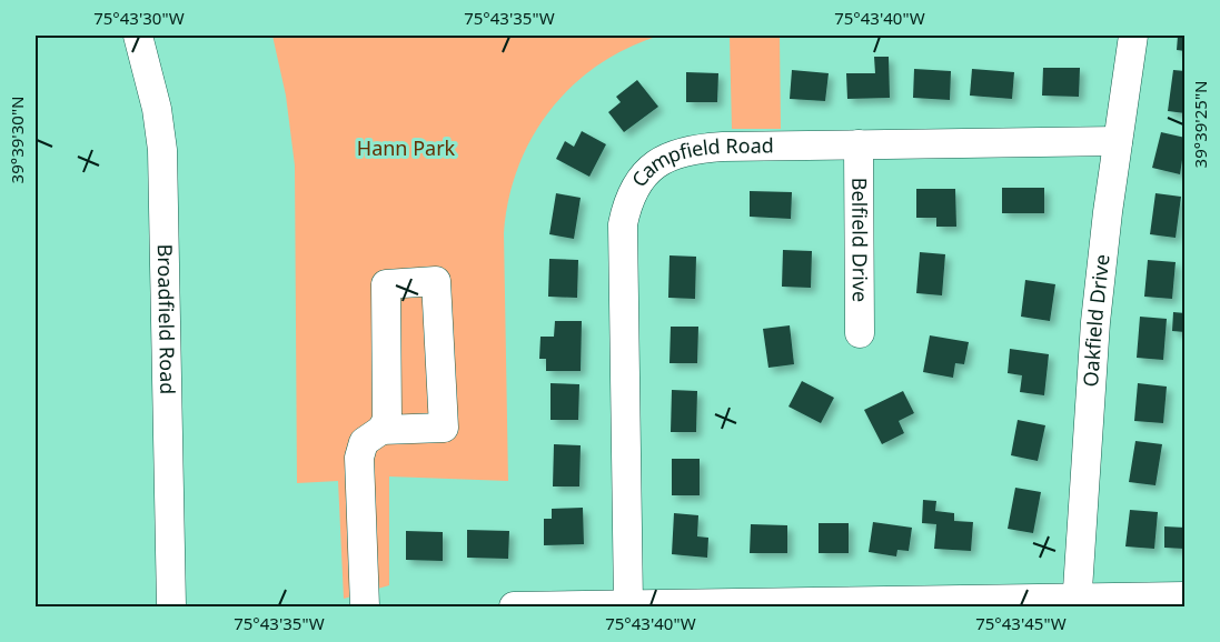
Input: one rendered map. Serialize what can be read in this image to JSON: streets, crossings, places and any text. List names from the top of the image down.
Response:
{
  "streets": {
    "street": [
      "Campfield Road",
      "Belfield Drive",
      "Broadfield Road",
      "Oakfield Drive"
    ]
  },
  "crossings": [
    ["Campfield Road", "Belfield Drive"],
    ["Campfield Road", "Oakfield Drive"]
  ],
  "parks": ["Hann Park"],
  "coordinates": [
    "75°43'30\"W",
    "75°43'35\"W",
    "75°43'40\"W",
    "39°39'25\"N",
    "39°39'30\"N",
    "75°43'45\"W"
  ]
}
